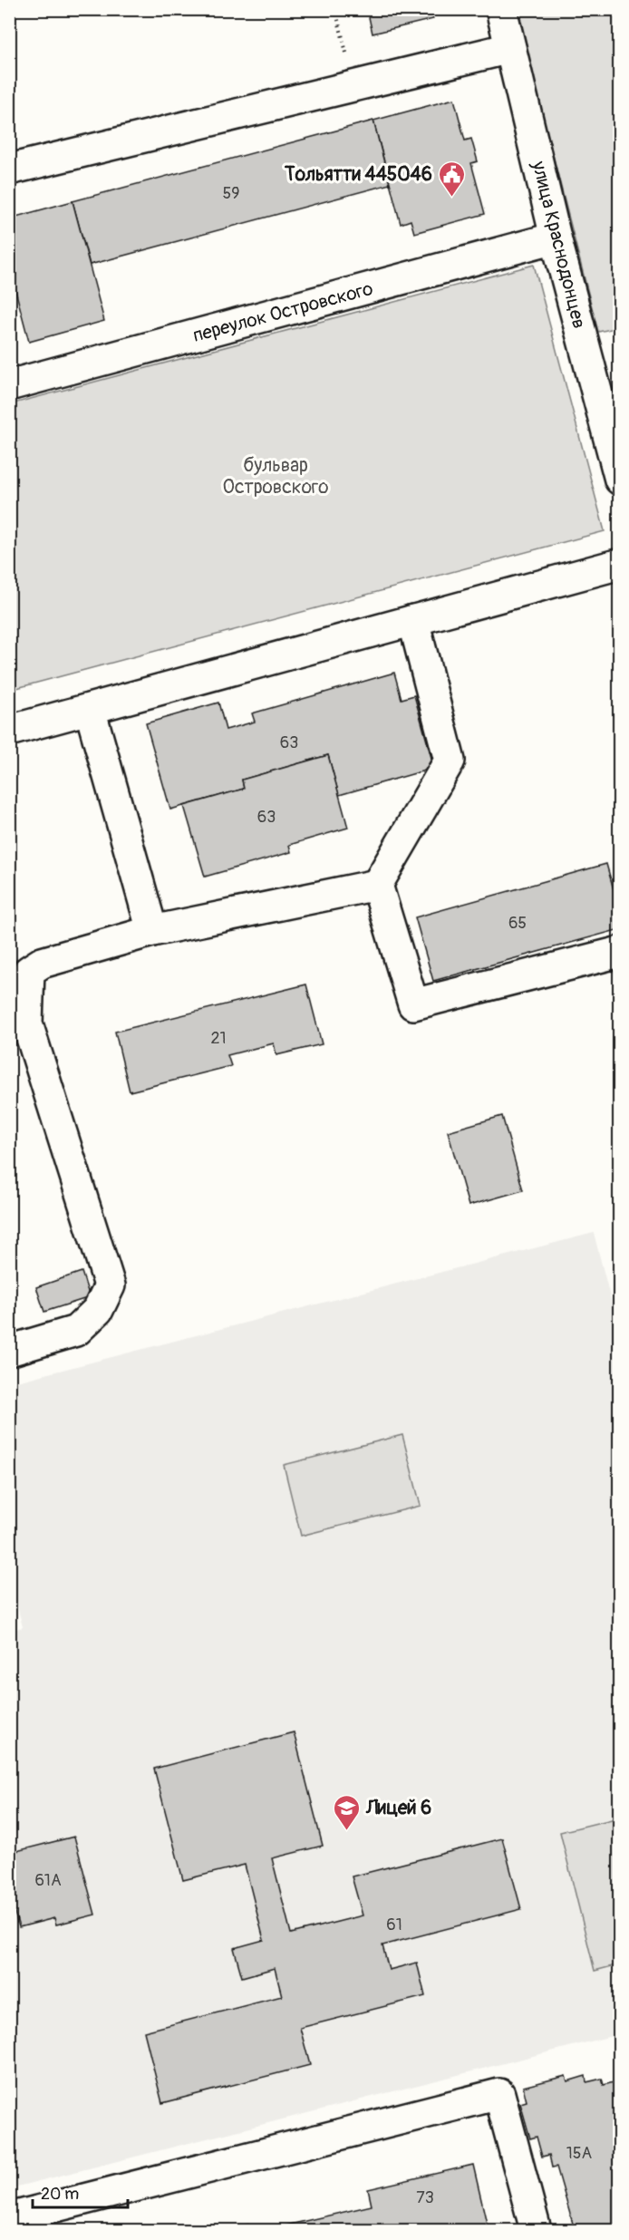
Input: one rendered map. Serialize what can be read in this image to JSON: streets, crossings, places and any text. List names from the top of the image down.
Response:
{
  "streets": {
    "street": ["улица Краснодонцев", "переулок Островского"]
  },
  "crossings": [
    ["улица Краснодонцев", "переулок Островского"]
  ],
  "parks": ["бульвар Островского"],
  "places": {
    "public building": ["Тольятти 445046"],
    "school or university": ["Лицей 6"]
  },
  "house_numbers": [
    "59",
    "63",
    "63",
    "65",
    "21",
    "61А",
    "61",
    "15А",
    "73"
  ],
  "scale_bar": "20 m"
}
